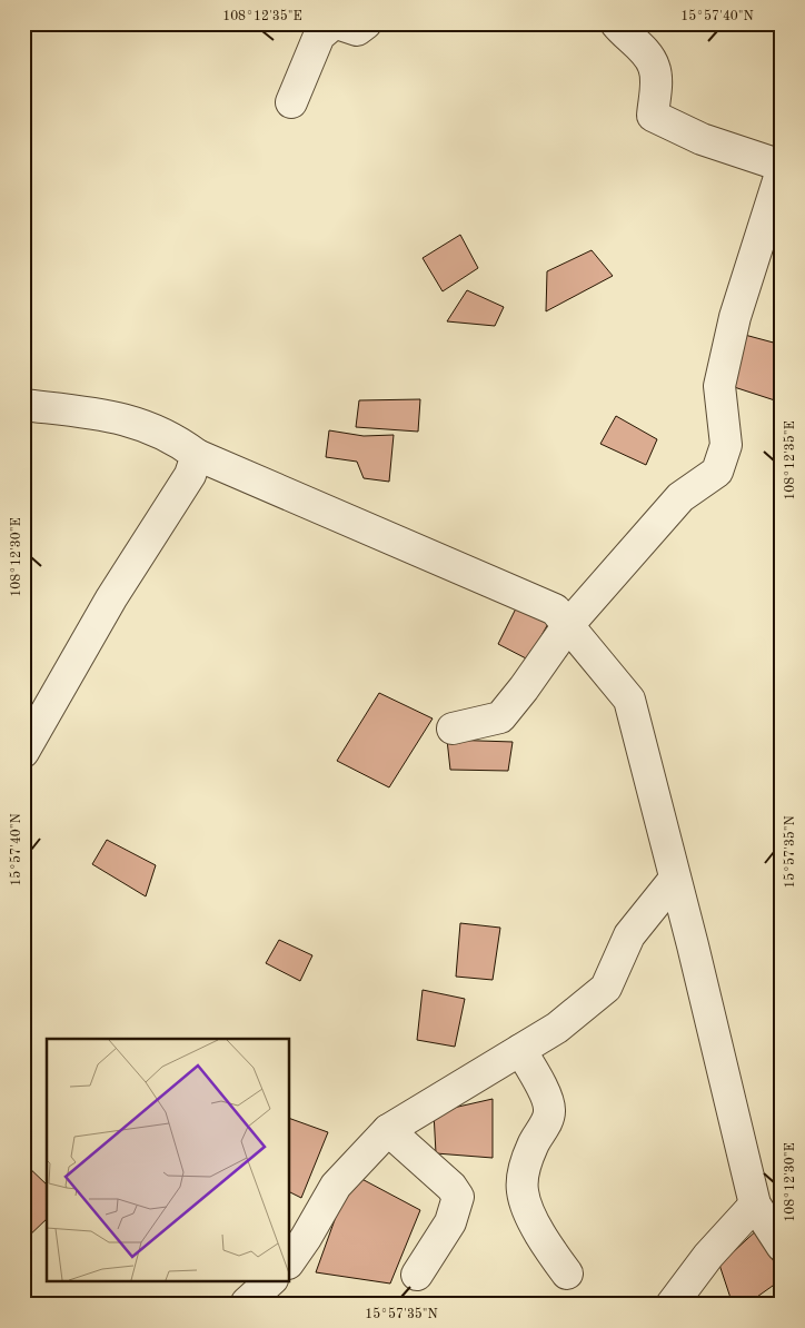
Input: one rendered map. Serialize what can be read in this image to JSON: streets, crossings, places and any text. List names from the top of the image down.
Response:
{
  "coordinates": [
    "108°12'35\"E",
    "15°57'40\"N",
    "108°12'30\"E",
    "15°57'35\"N"
  ]
}
